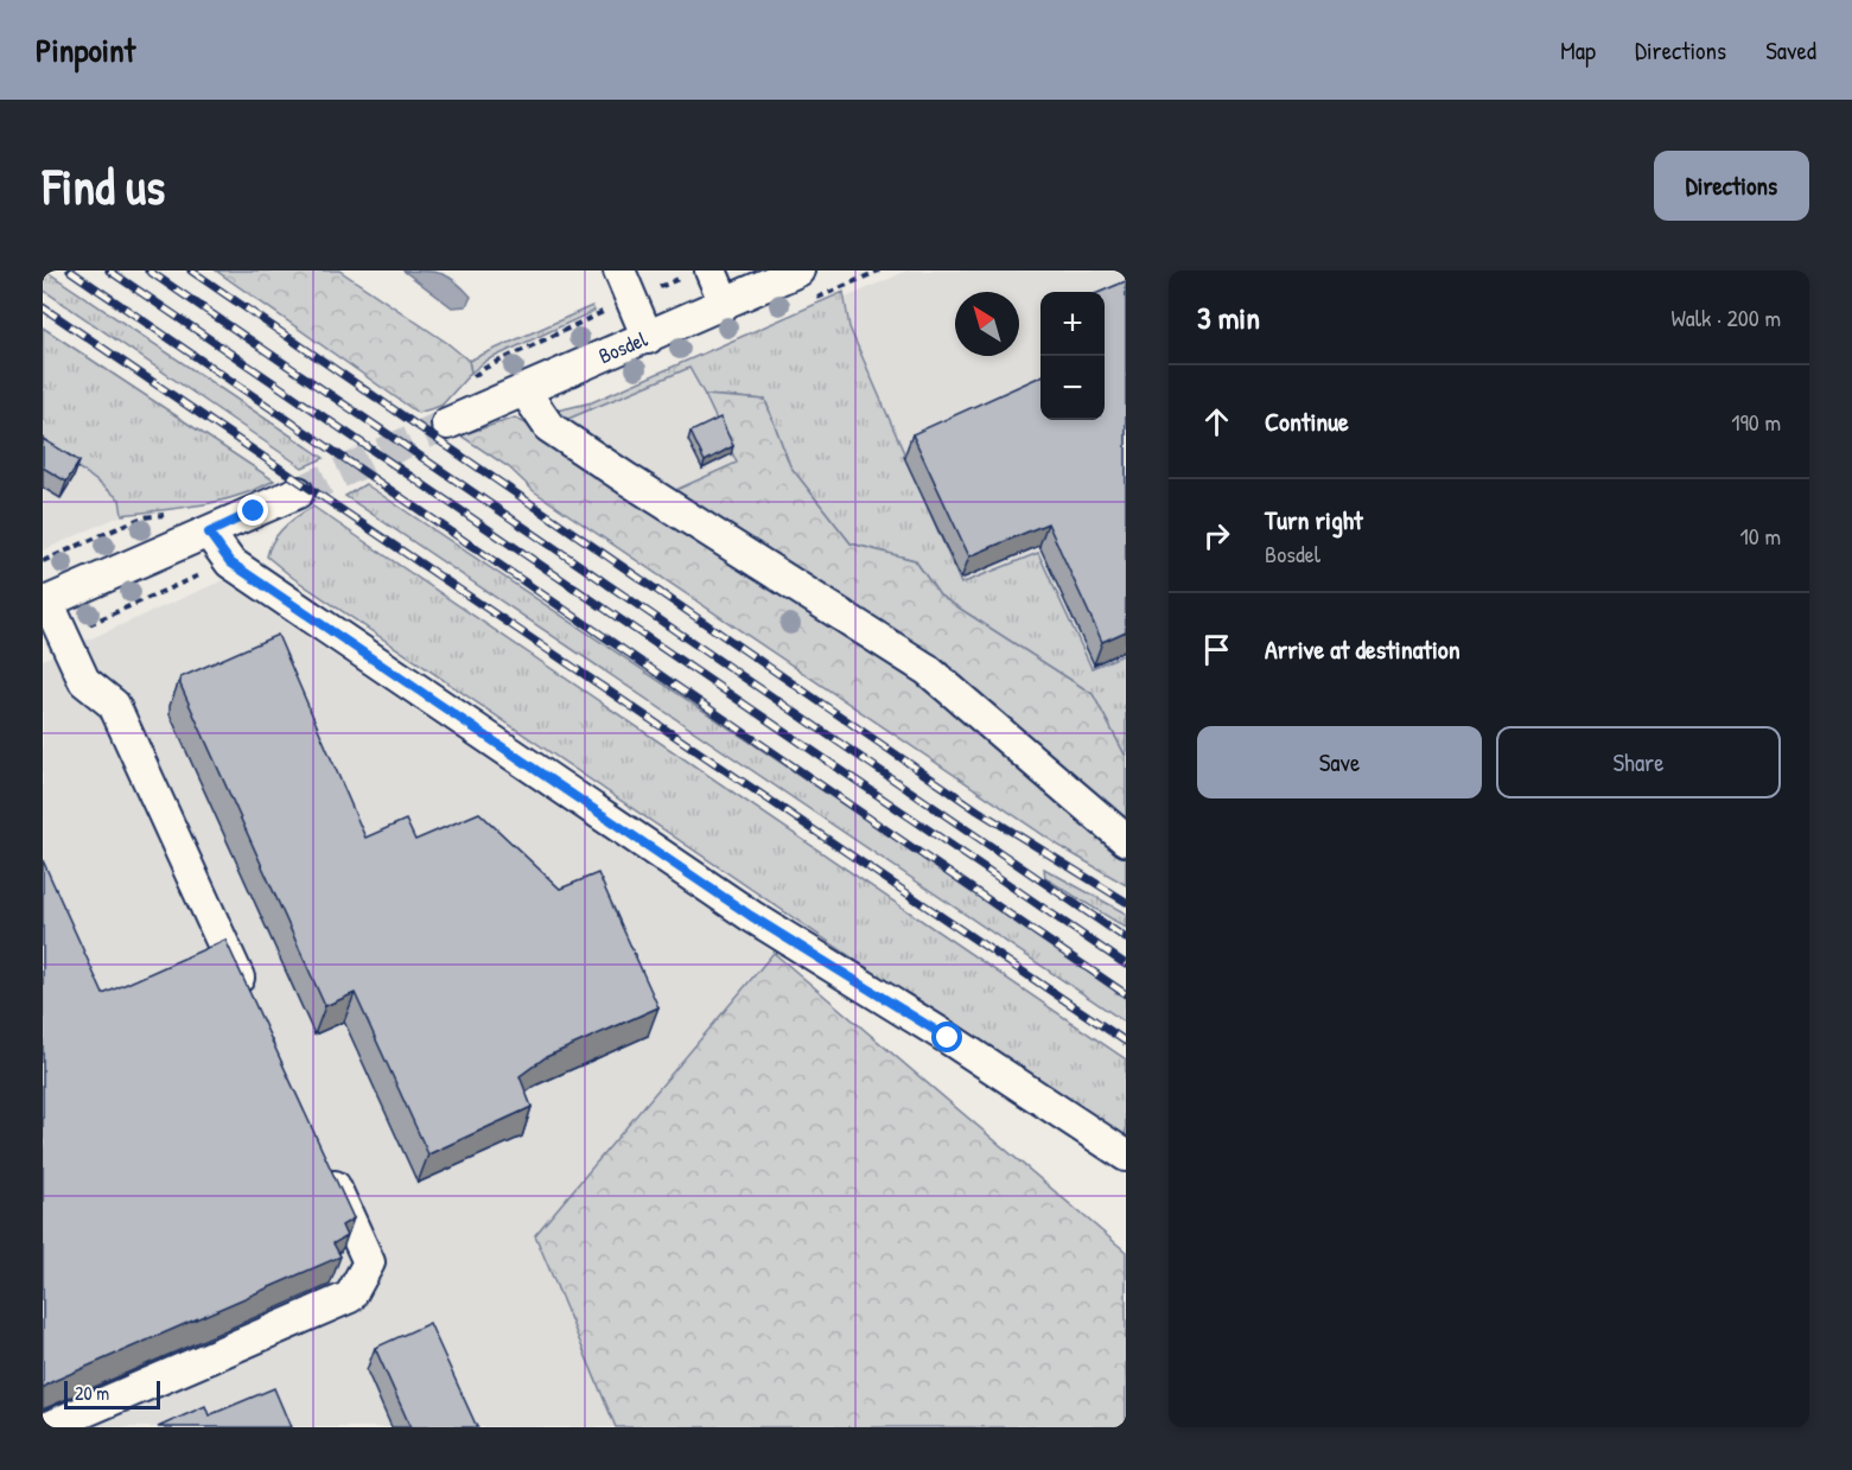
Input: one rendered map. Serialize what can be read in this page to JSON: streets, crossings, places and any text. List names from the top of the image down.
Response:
{
  "streets": {
    "street": ["Bosdel"]
  },
  "scale_bar": "20 m",
  "north": "top left",
  "page": {
    "header": "Pinpoint",
    "nav": ["Map", "Directions", "Saved"],
    "buttons": [
      "Directions",
      ["Save", "Share"]
    ],
    "title": "Find us",
    "heading": ["3 min", "Walk · 200 m"],
    "map_buttons": ["+", "−"],
    "list": [
      ["Continue", "190 m"],
      ["Turn right", "Bosdel", "10 m"],
      "Arrive at destination"
    ],
    "scale": "20 m"
  }
}
